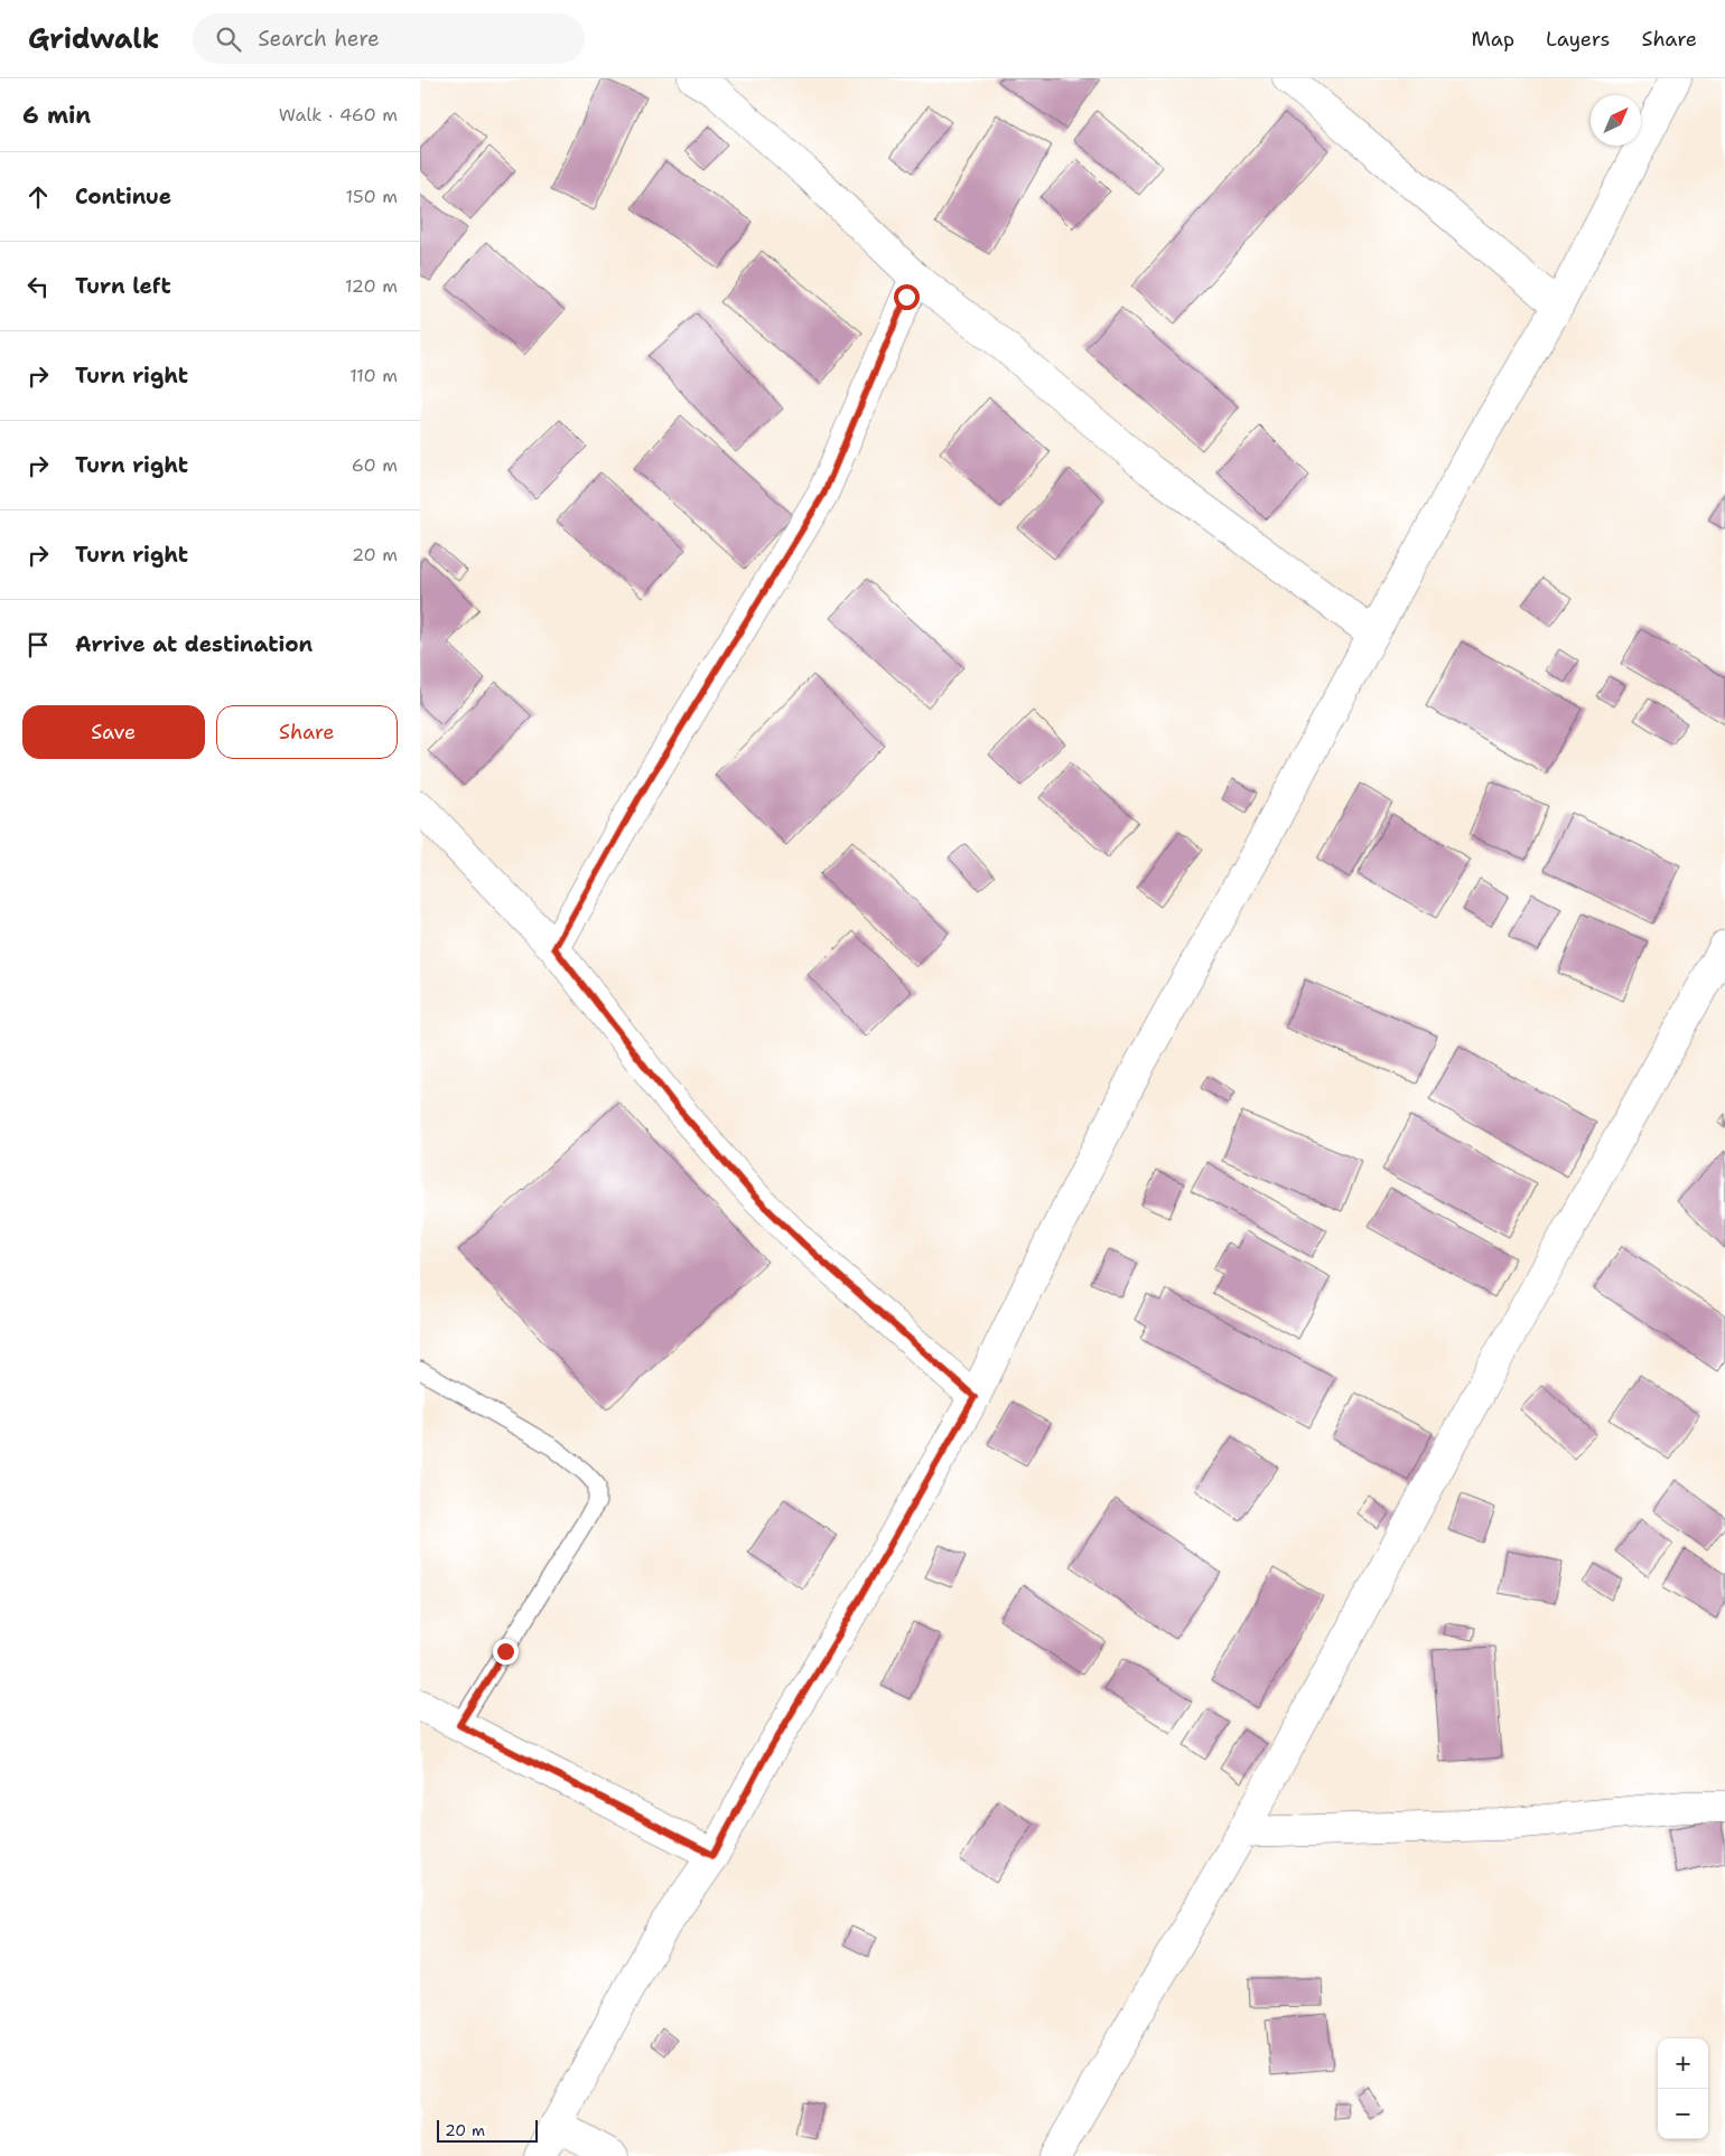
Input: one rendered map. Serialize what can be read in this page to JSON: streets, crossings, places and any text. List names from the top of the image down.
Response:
{
  "scale_bar": "20 m",
  "north": "top right",
  "page": {
    "header": "Gridwalk",
    "search": "Search here",
    "nav": ["Map", "Layers", "Share"],
    "heading": ["6 min", "Walk · 460 m"],
    "list": [
      ["Continue", "150 m"],
      ["Turn left", "120 m"],
      ["Turn right", "110 m"],
      ["Turn right", "60 m"],
      ["Turn right", "20 m"],
      "Arrive at destination"
    ],
    "buttons": ["Save", "Share"],
    "map_buttons": ["+", "−"],
    "scale": "20 m"
  }
}
